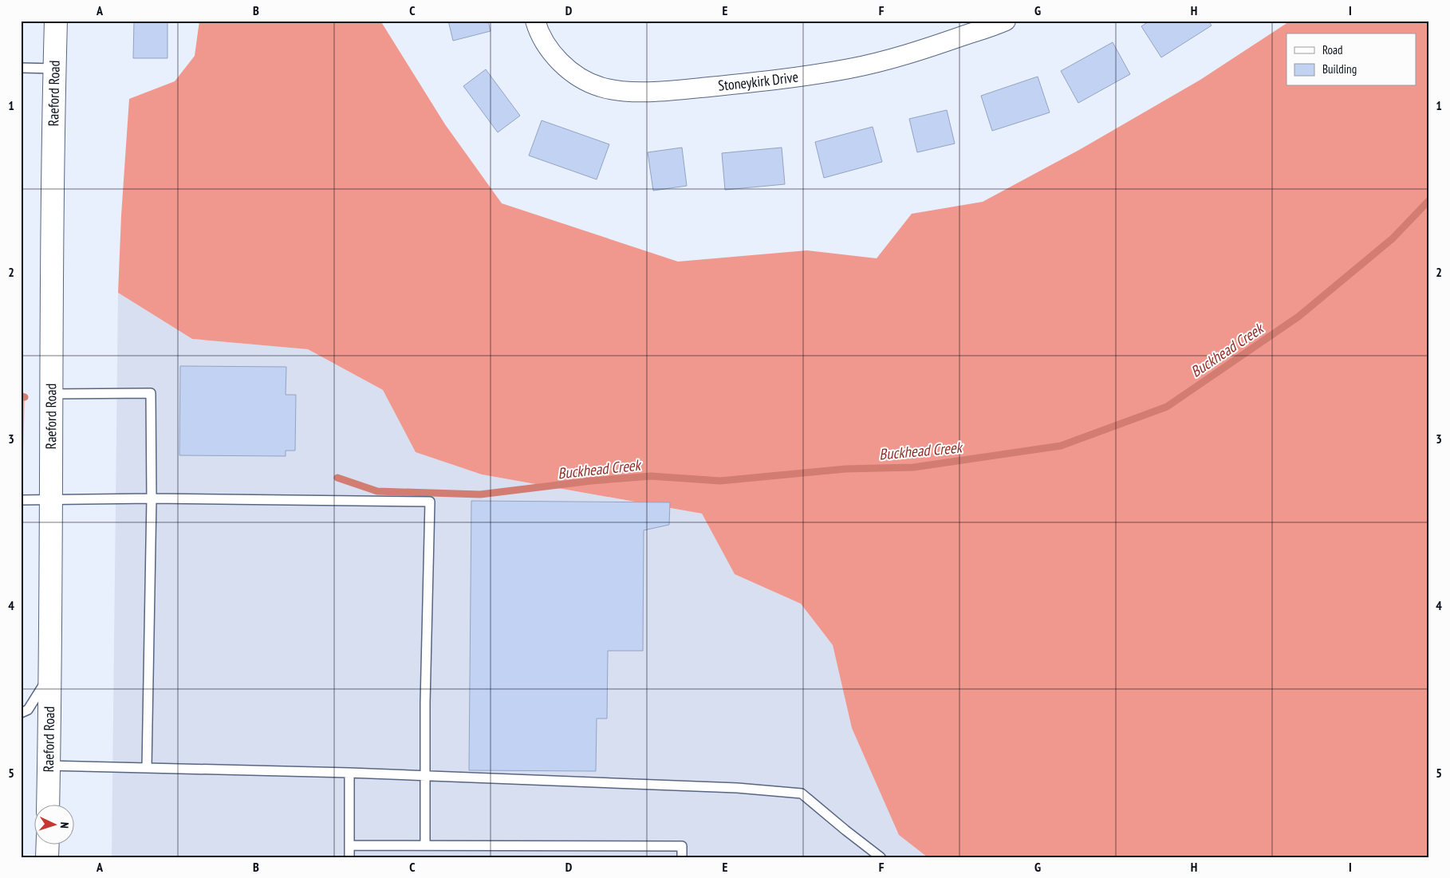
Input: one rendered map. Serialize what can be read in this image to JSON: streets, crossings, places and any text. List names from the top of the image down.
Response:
{
  "streets": {
    "highway": ["Raeford Road"],
    "street": ["Stoneykirk Drive"]
  },
  "water": ["Buckhead Creek"],
  "legend": ["Road", "Building"],
  "north": "right",
  "grid": {
    "columns": [
      "A",
      "B",
      "C",
      "D",
      "E",
      "F",
      "G",
      "H",
      "I"
    ],
    "rows": [
      "1",
      "2",
      "3",
      "4",
      "5"
    ]
  }
}
